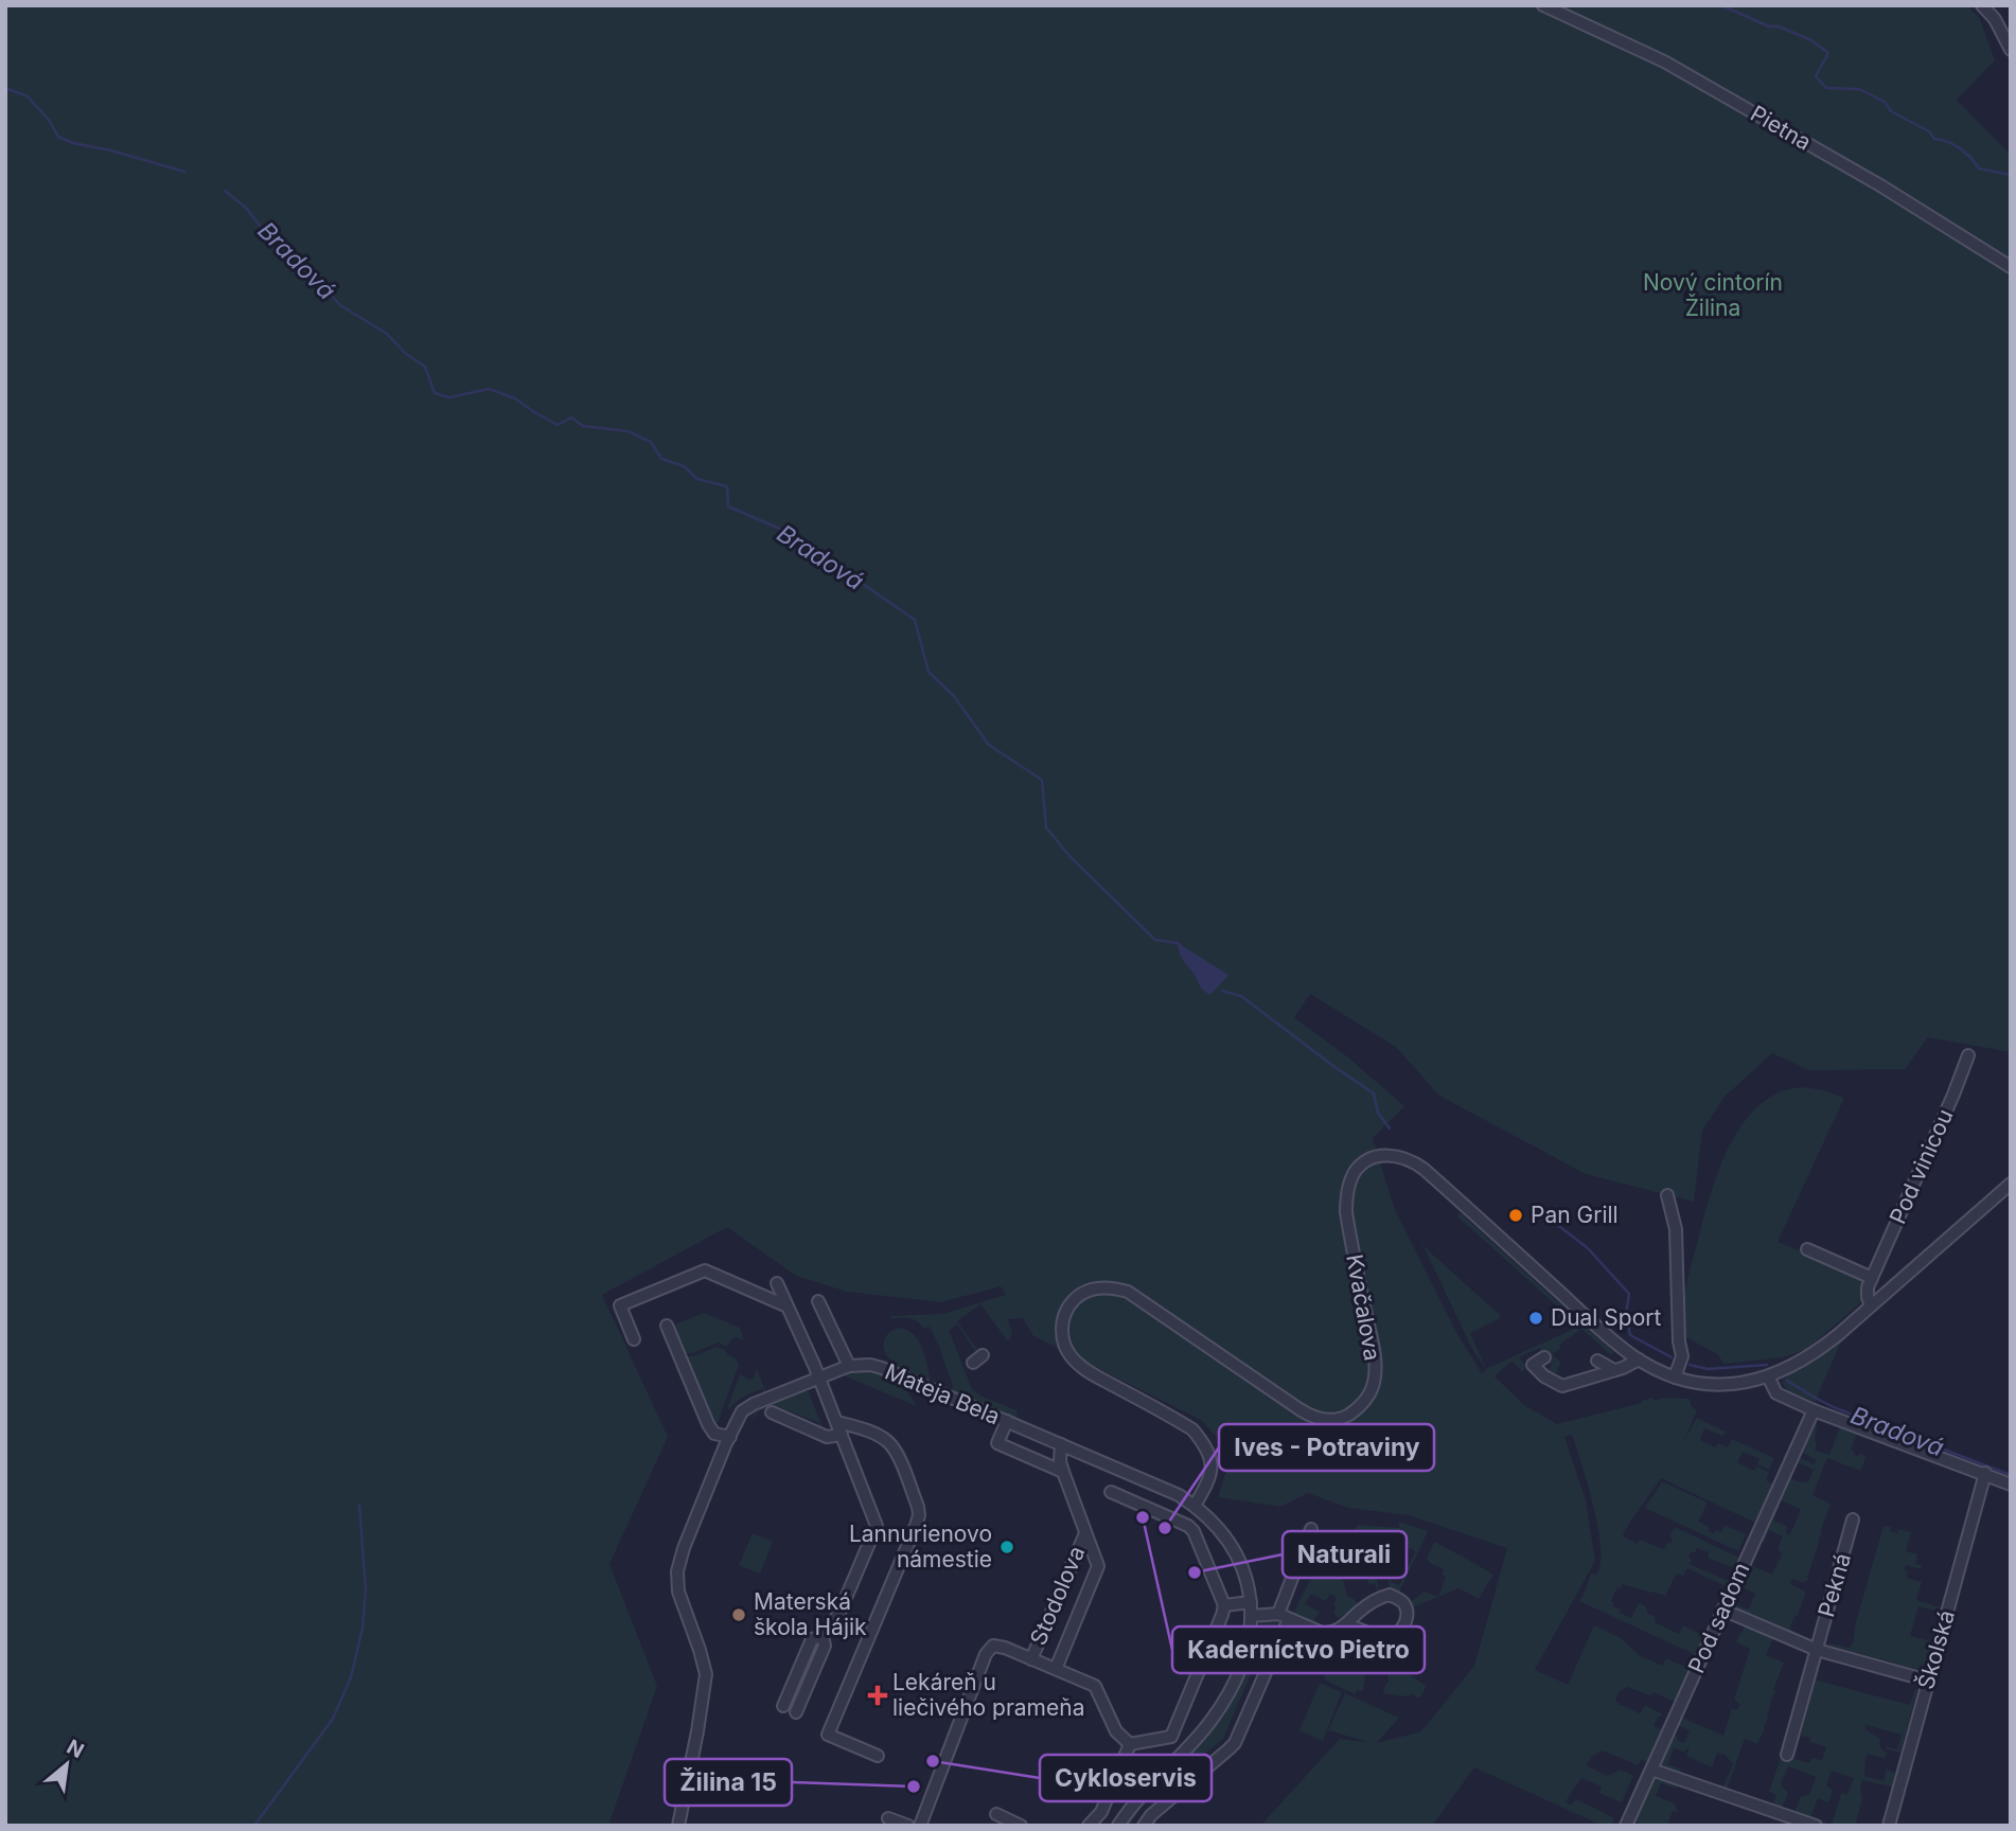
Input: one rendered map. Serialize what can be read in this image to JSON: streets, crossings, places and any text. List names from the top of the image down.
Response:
{
  "streets": {
    "street": [
      "Pietna",
      "Pod vinicou",
      "Kvačalova",
      "Mateja Bela",
      "Pekná",
      "Stodolova",
      "Pod sadom",
      "Školská"
    ]
  },
  "crossings": [
    ["Pod vinicou", "Kvačalova"],
    ["Kvačalova", "Mateja Bela"],
    ["Mateja Bela", "Stodolova"],
    ["Pekná", "Pod sadom"],
    ["Pekná", "Školská"]
  ],
  "water": ["Bradová"],
  "parks": ["Nový cintorín Žilina"],
  "places": {
    "other": [
      "Pan Grill",
      "Dual Sport",
      "Kaderníctvo Pietro",
      "Ives - Potraviny",
      "Lannurienovo námestie",
      "Naturali",
      "Materská škola Hájik",
      "Cykloservis",
      "Žilina 15"
    ],
    "health": ["Lekáreň u liečivého prameňa"]
  },
  "north": "top right"
}
